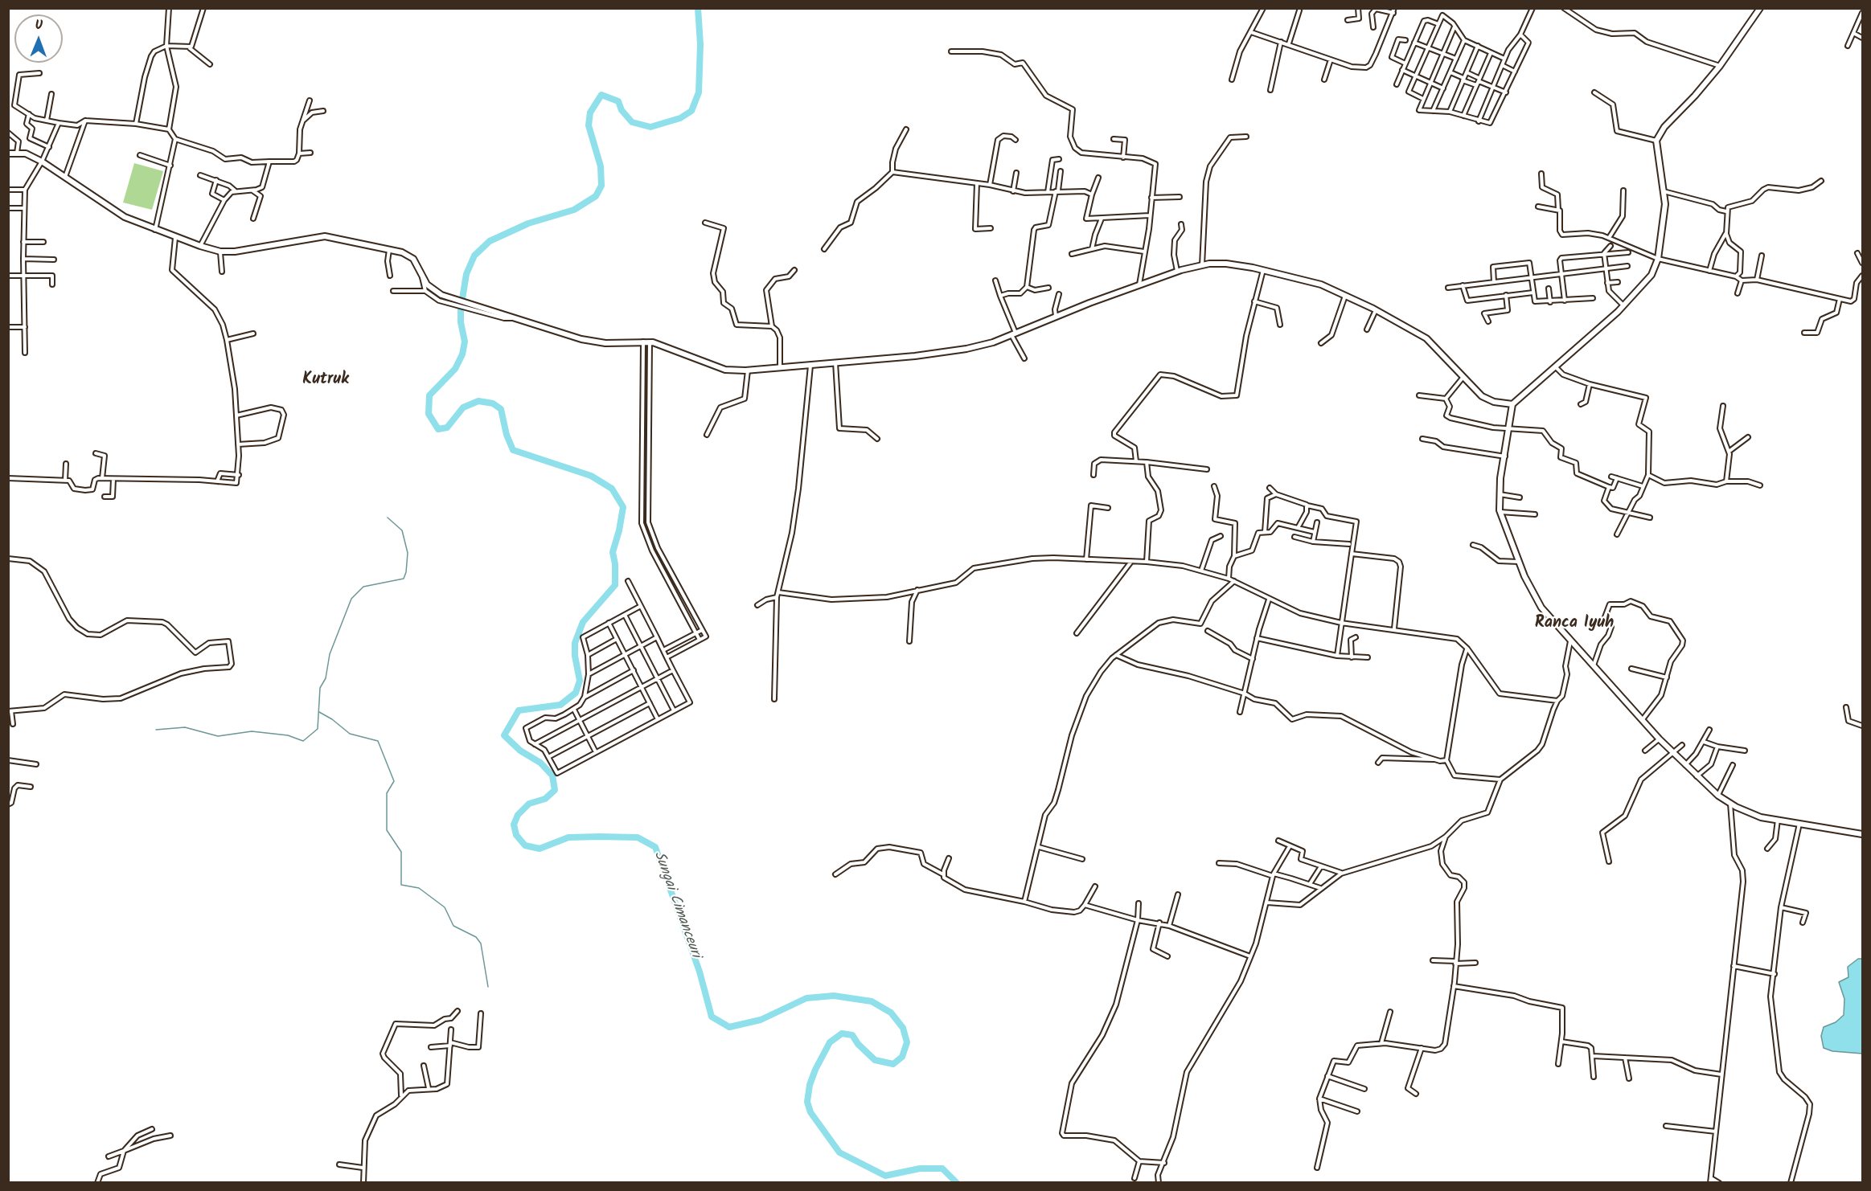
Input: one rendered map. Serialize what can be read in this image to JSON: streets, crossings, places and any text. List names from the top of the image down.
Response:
{
  "districts": ["Kutruk", "Ranca Iyuh"],
  "water": ["Sungai Cimanceuri"],
  "north": "top"
}
